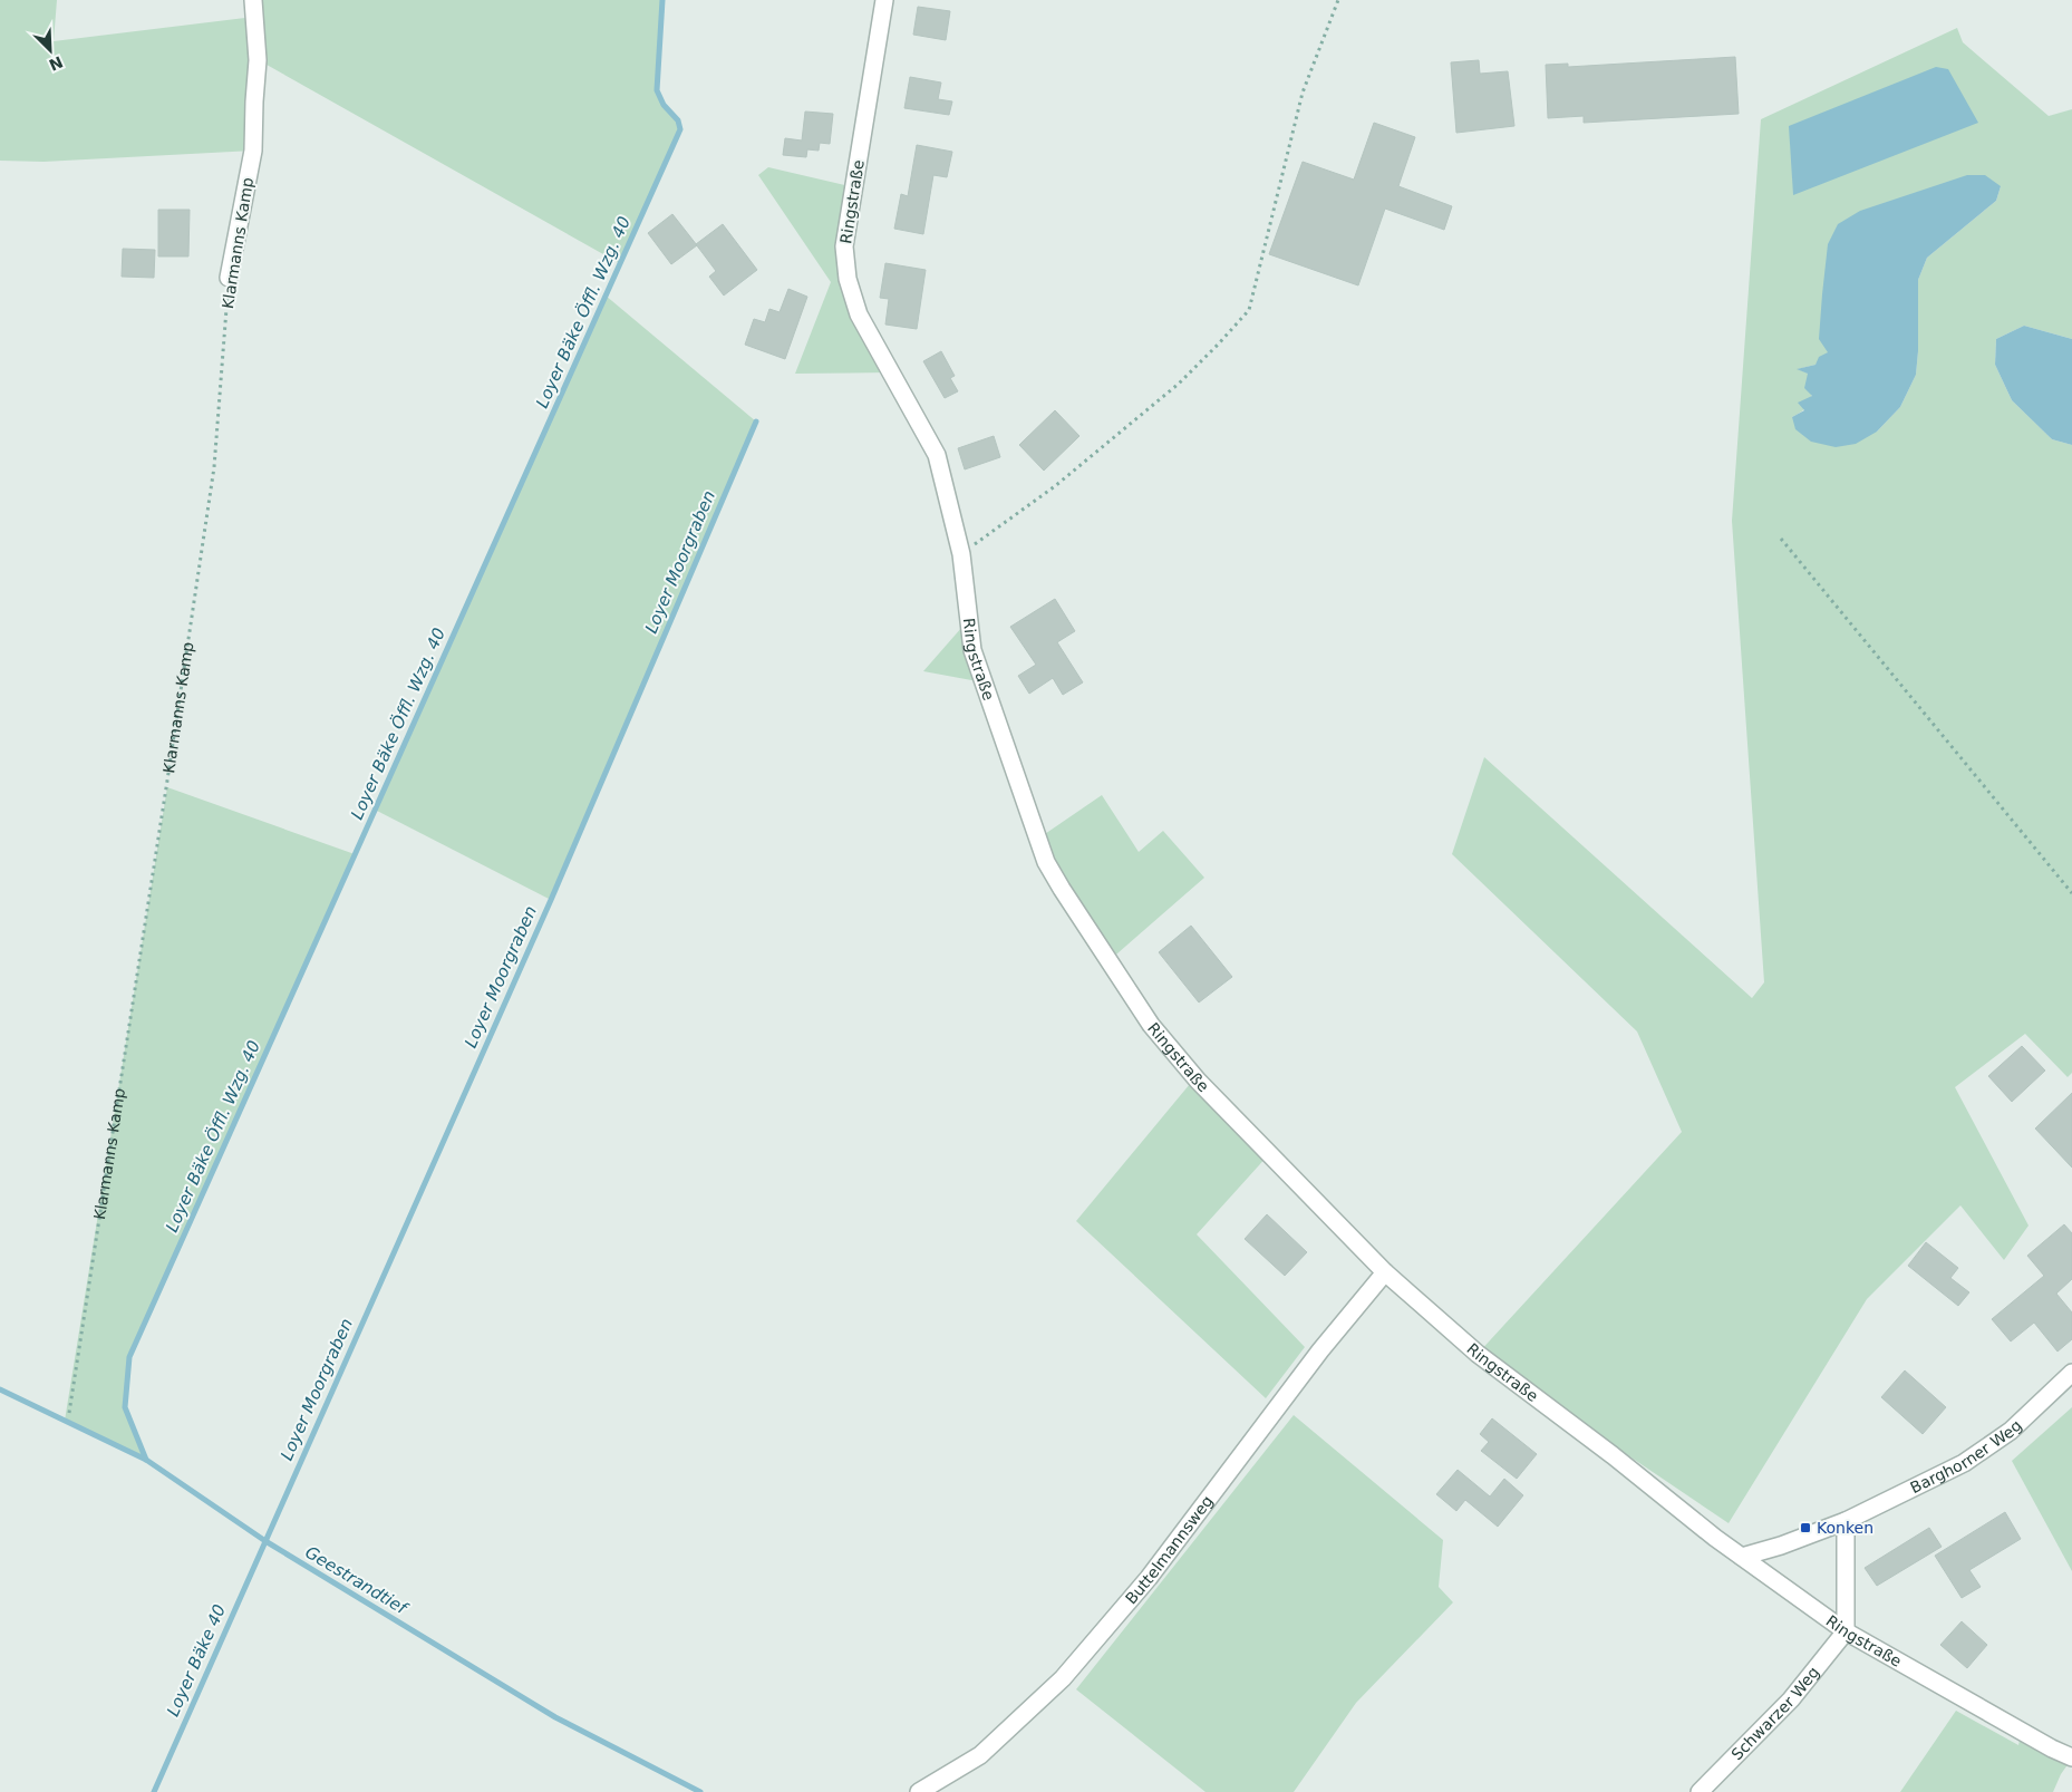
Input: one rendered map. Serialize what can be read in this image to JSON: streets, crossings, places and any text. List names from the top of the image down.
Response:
{
  "streets": {
    "street": [
      "Ringstraße",
      "Klarmanns Kamp",
      "Barghorner Weg",
      "Buttelmannsweg",
      "Schwarzer Weg"
    ]
  },
  "crossings": [
    ["Ringstraße", "Barghorner Weg"],
    ["Ringstraße", "Buttelmannsweg"],
    ["Ringstraße", "Schwarzer Weg"]
  ],
  "water": [
    "Loyer Bäke Öffl. Wzg. 40",
    "Loyer Moorgraben",
    "Geestrandtief",
    "Loyer Bäke 40"
  ],
  "places": {
    "transit": ["Konken"]
  },
  "north": "bottom right"
}
